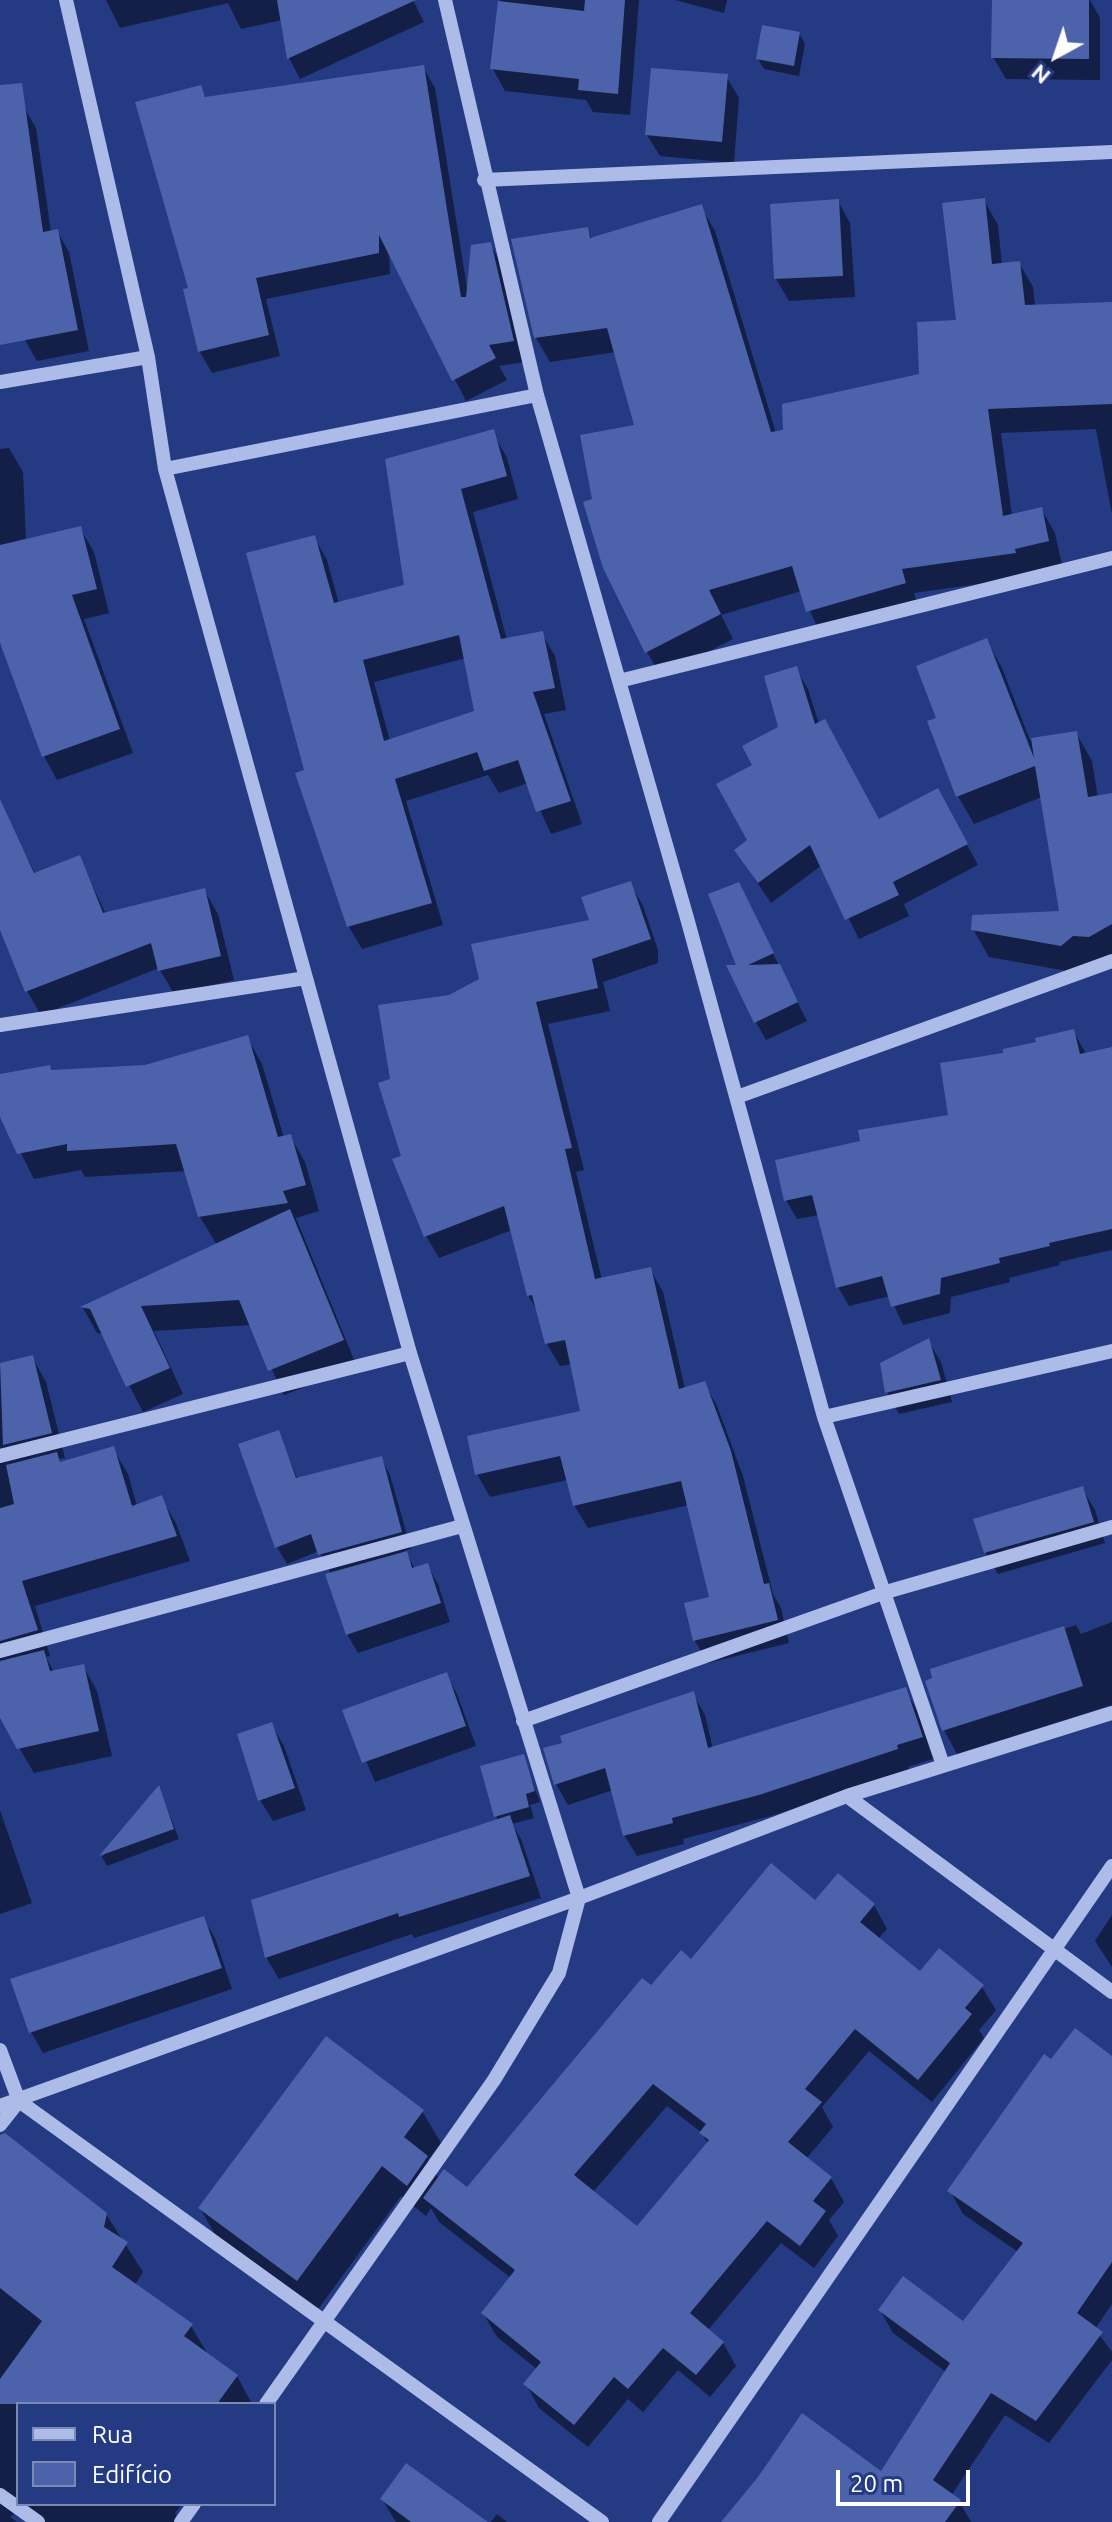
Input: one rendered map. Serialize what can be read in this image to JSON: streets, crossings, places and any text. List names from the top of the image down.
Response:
{
  "legend": ["Rua", "Edifício"],
  "scale_bar": "20 m",
  "north": "bottom left"
}
